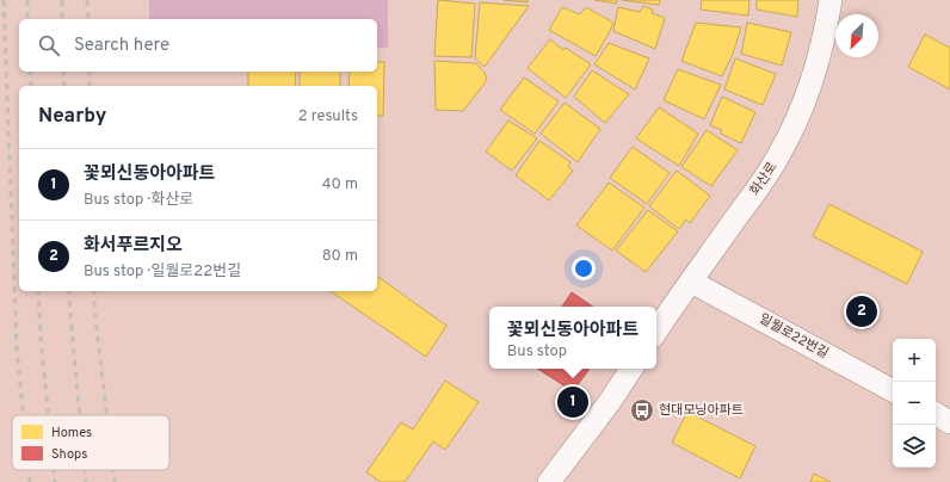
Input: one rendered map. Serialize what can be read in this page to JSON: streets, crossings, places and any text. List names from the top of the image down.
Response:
{
  "streets": {
    "street": ["화산로", "일월로22번길"]
  },
  "crossings": [
    ["화산로", "일월로22번길"]
  ],
  "places": {
    "bus stop": ["현대모닝아파트"]
  },
  "legend": ["Homes", "Shops"],
  "north": "bottom left",
  "page": {
    "search": "Search here",
    "heading": ["Nearby", "2 results"],
    "list": [
      {
        "mark": "1",
        "name": "꽃뫼신동아아파트",
        "note": "Bus stop · 화산로",
        "value": "40 m"
      },
      {
        "mark": "2",
        "name": "화서푸르지오",
        "note": "Bus stop · 일월로22번길",
        "value": "80 m"
      }
    ],
    "pins": ["2", "1"],
    "popup": ["꽃뫼신동아아파트", "Bus stop"],
    "map_buttons": ["+", "−"]
  }
}
